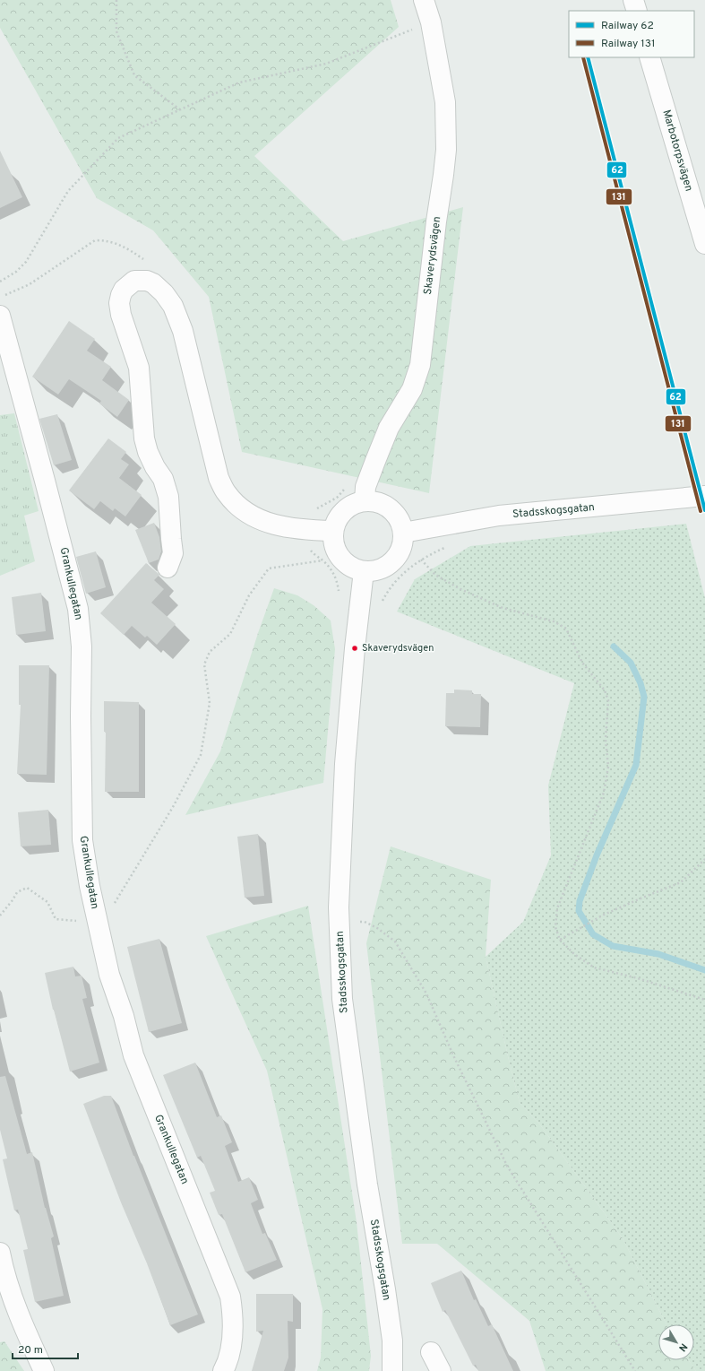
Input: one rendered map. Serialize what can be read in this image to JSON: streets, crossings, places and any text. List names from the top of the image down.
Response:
{
  "streets": {
    "street": [
      "Marbotorpsvägen",
      "Skaverydsvägen",
      "Stadsskogsgatan",
      "Grankullegatan"
    ]
  },
  "crossings": [
    ["Skaverydsvägen", "Stadsskogsgatan"]
  ],
  "places": ["Skaverydsvägen"],
  "lines": ["rail line 62", "rail line 131"],
  "legend": ["Railway 62", "Railway 131"],
  "scale_bar": "20 m",
  "north": "bottom right"
}
